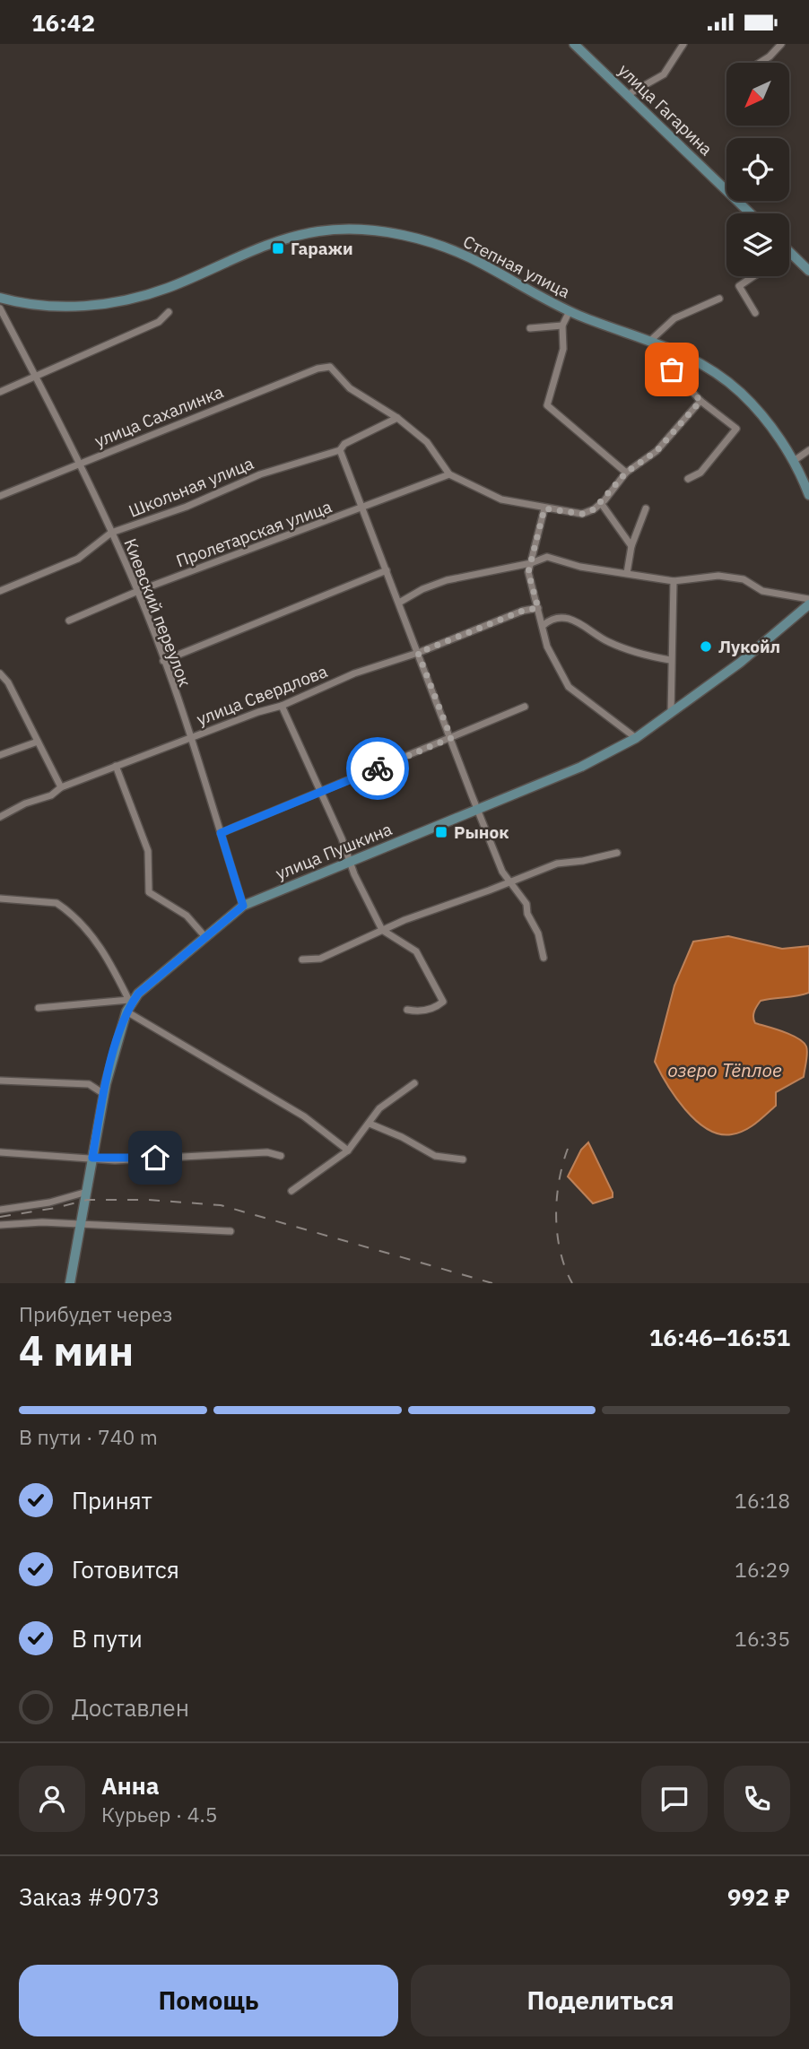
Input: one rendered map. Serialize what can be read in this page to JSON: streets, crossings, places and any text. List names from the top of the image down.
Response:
{
  "streets": {
    "street": [
      "улица Гагарина",
      "Степная улица",
      "улица Сахалинка",
      "Школьная улица",
      "Пролетарская улица",
      "Киевский переулок",
      "улица Свердлова",
      "улица Пушкина"
    ]
  },
  "crossings": [
    ["улица Сахалинка", "Школьная улица"],
    ["улица Сахалинка", "Киевский переулок"],
    ["Школьная улица", "Киевский переулок"],
    ["Пролетарская улица", "Киевский переулок"],
    ["Киевский переулок", "улица Свердлова"],
    ["Киевский переулок", "улица Пушкина"]
  ],
  "water": ["озеро Тёплое"],
  "places": {
    "transit": ["Гаражи", "Рынок"],
    "other": ["Лукойл"]
  },
  "north": "bottom left",
  "page": {
    "status": "16:42",
    "heading": ["4 мин", "Прибудет через", "16:46–16:51"],
    "panel": [
      "Анна",
      "Курьер · 4.5",
      "Заказ #9073",
      "992 ₽"
    ],
    "bar": "В пути · 740 m",
    "list": [
      ["Принят", "16:18"],
      ["Готовится", "16:29"],
      ["В пути", "16:35"],
      "Доставлен"
    ],
    "buttons": ["Помощь", "Поделиться"]
  }
}
